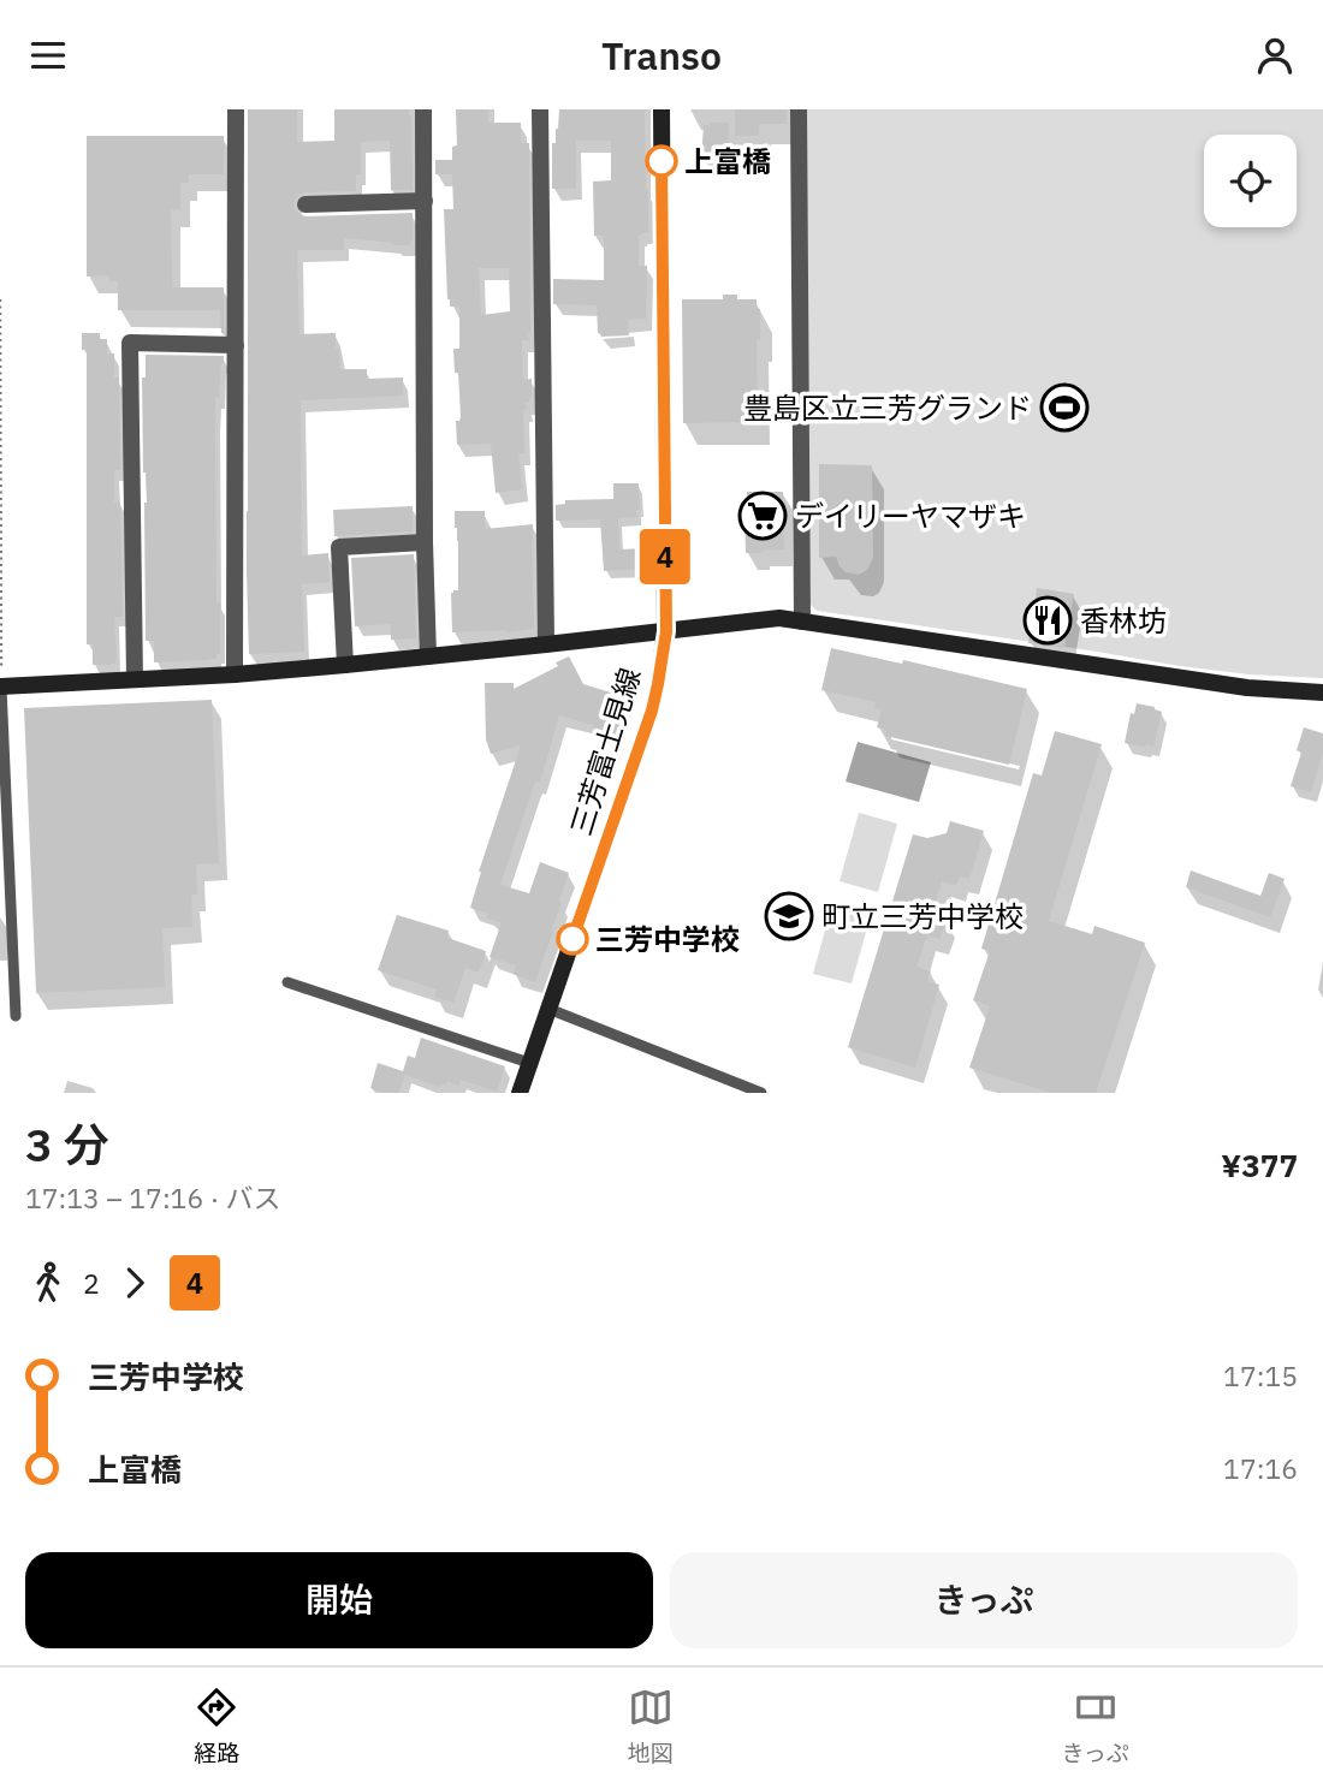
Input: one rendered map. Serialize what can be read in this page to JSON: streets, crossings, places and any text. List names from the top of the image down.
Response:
{
  "streets": {
    "street": ["三芳富士見線"]
  },
  "places": {
    "other": ["上富橋", "三芳中学校"],
    "sports": ["豊島区立三芳グランド"],
    "supermarket": ["デイリーヤマザキ"],
    "restaurant": ["香林坊"],
    "school or university": ["町立三芳中学校"]
  },
  "lines": ["bus line 4"],
  "page": {
    "header": "Transo",
    "on_map": "4",
    "heading": ["3 分", "17:13 – 17:16 · バス", "¥377"],
    "legs": ["2", "4"],
    "list": [
      {
        "name": "三芳中学校",
        "value": "17:15"
      },
      {
        "name": "上富橋",
        "value": "17:16"
      }
    ],
    "buttons": ["開始", "きっぷ"],
    "tabs": ["経路", "地図", "きっぷ"]
  }
}
